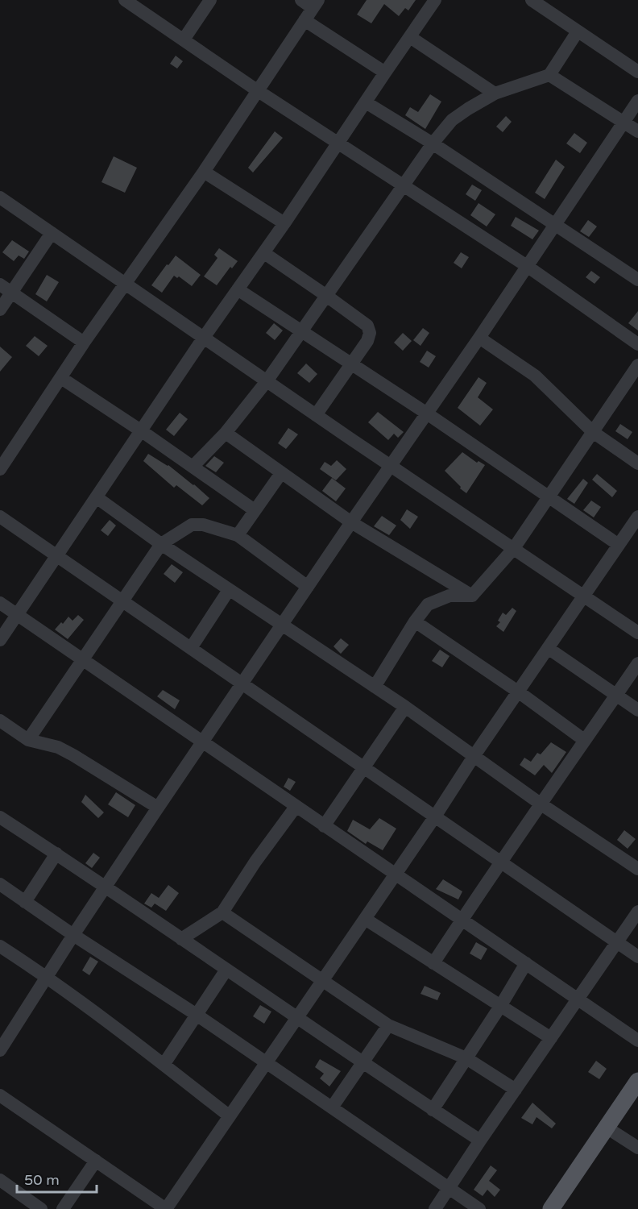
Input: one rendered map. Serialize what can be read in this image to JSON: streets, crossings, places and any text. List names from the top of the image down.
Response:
{
  "scale_bar": "50 m"
}
